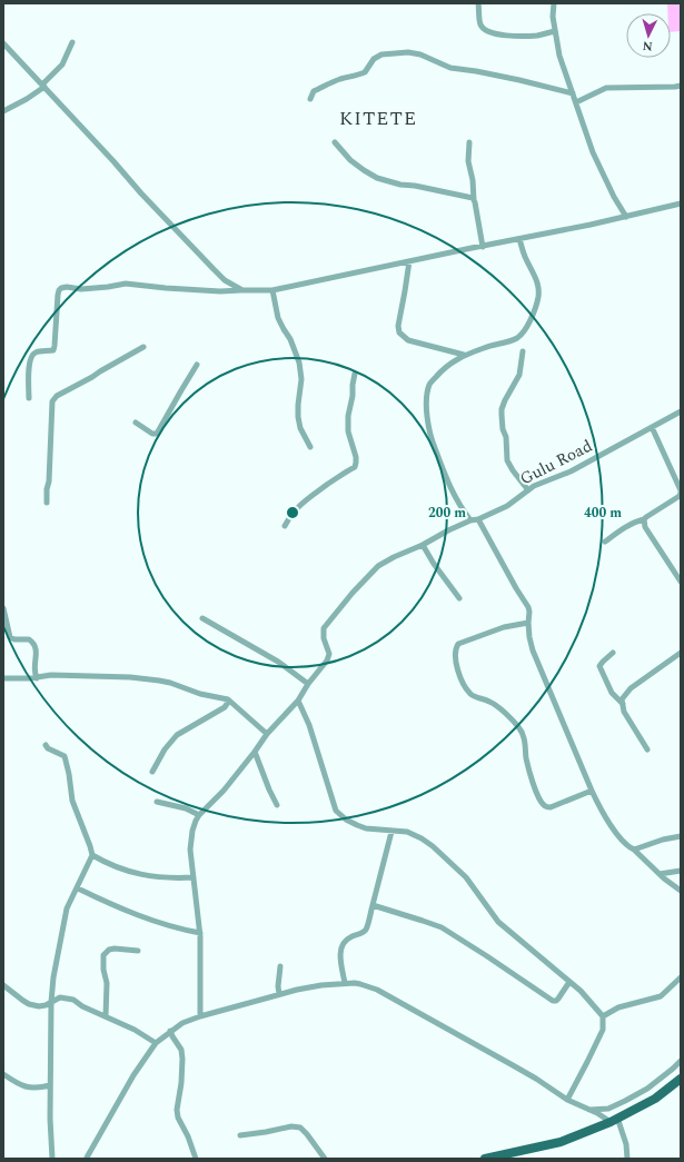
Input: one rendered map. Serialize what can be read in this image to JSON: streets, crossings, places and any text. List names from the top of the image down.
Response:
{
  "streets": {
    "street": ["Gulu Road"]
  },
  "districts": ["KITETE"],
  "north": "bottom",
  "rings": ["200 m", "400 m"]
}
